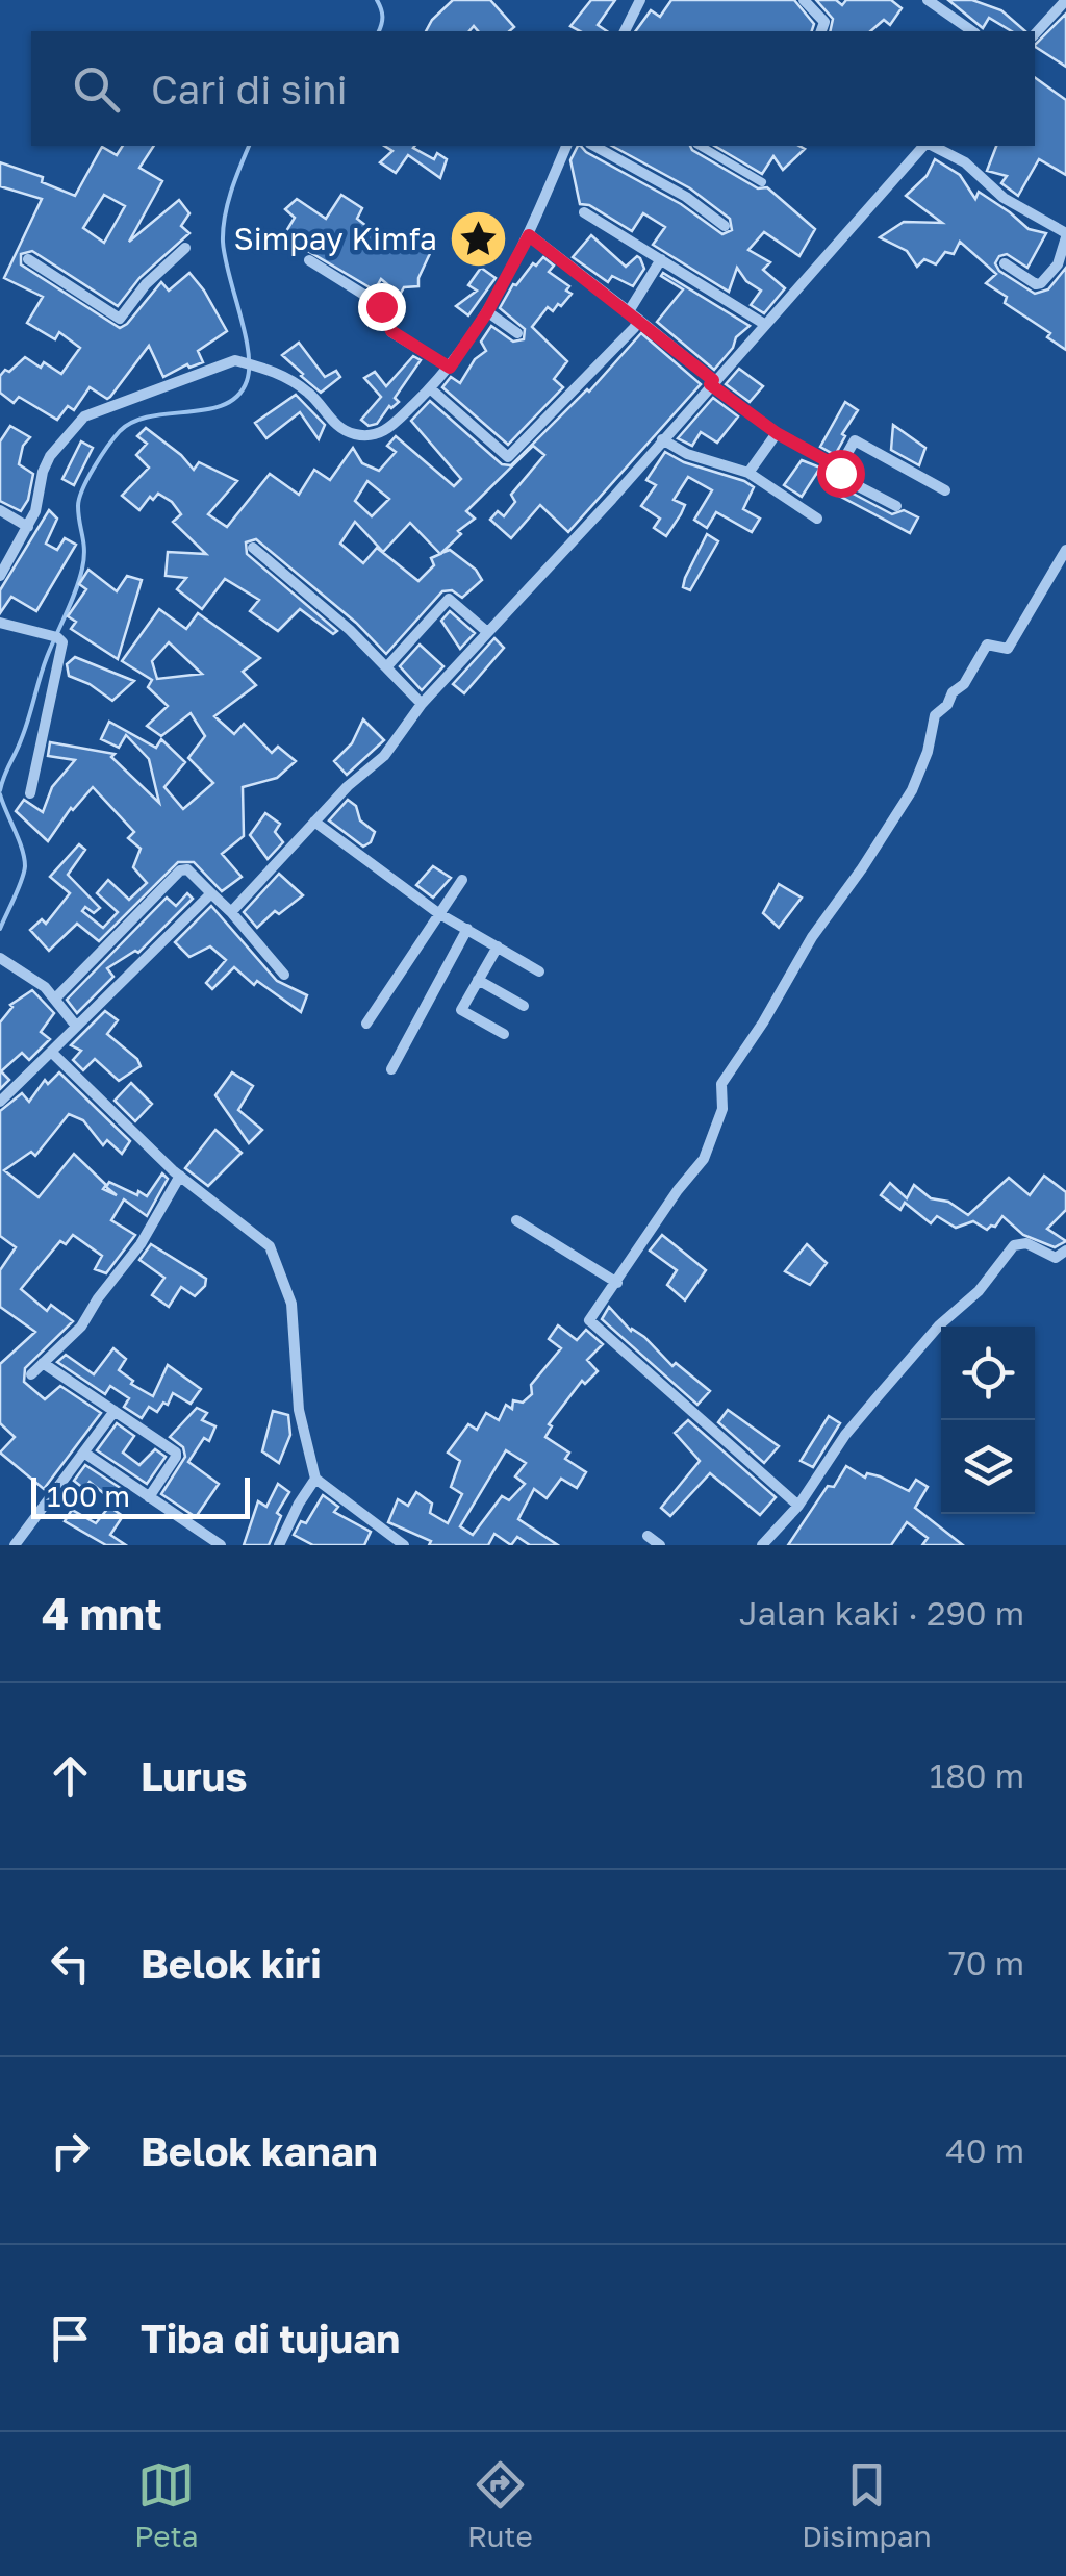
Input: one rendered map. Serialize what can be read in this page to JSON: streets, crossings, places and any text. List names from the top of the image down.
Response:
{
  "places": {
    "place": ["Simpay Kimfa"]
  },
  "scale_bar": "100 m",
  "page": {
    "search": "Cari di sini",
    "scale": "100 m",
    "heading": ["4 mnt", "Jalan kaki · 290 m"],
    "list": [
      ["Lurus", "180 m"],
      ["Belok kiri", "70 m"],
      ["Belok kanan", "40 m"],
      "Tiba di tujuan"
    ],
    "nav": ["Peta", "Rute", "Disimpan"]
  }
}
